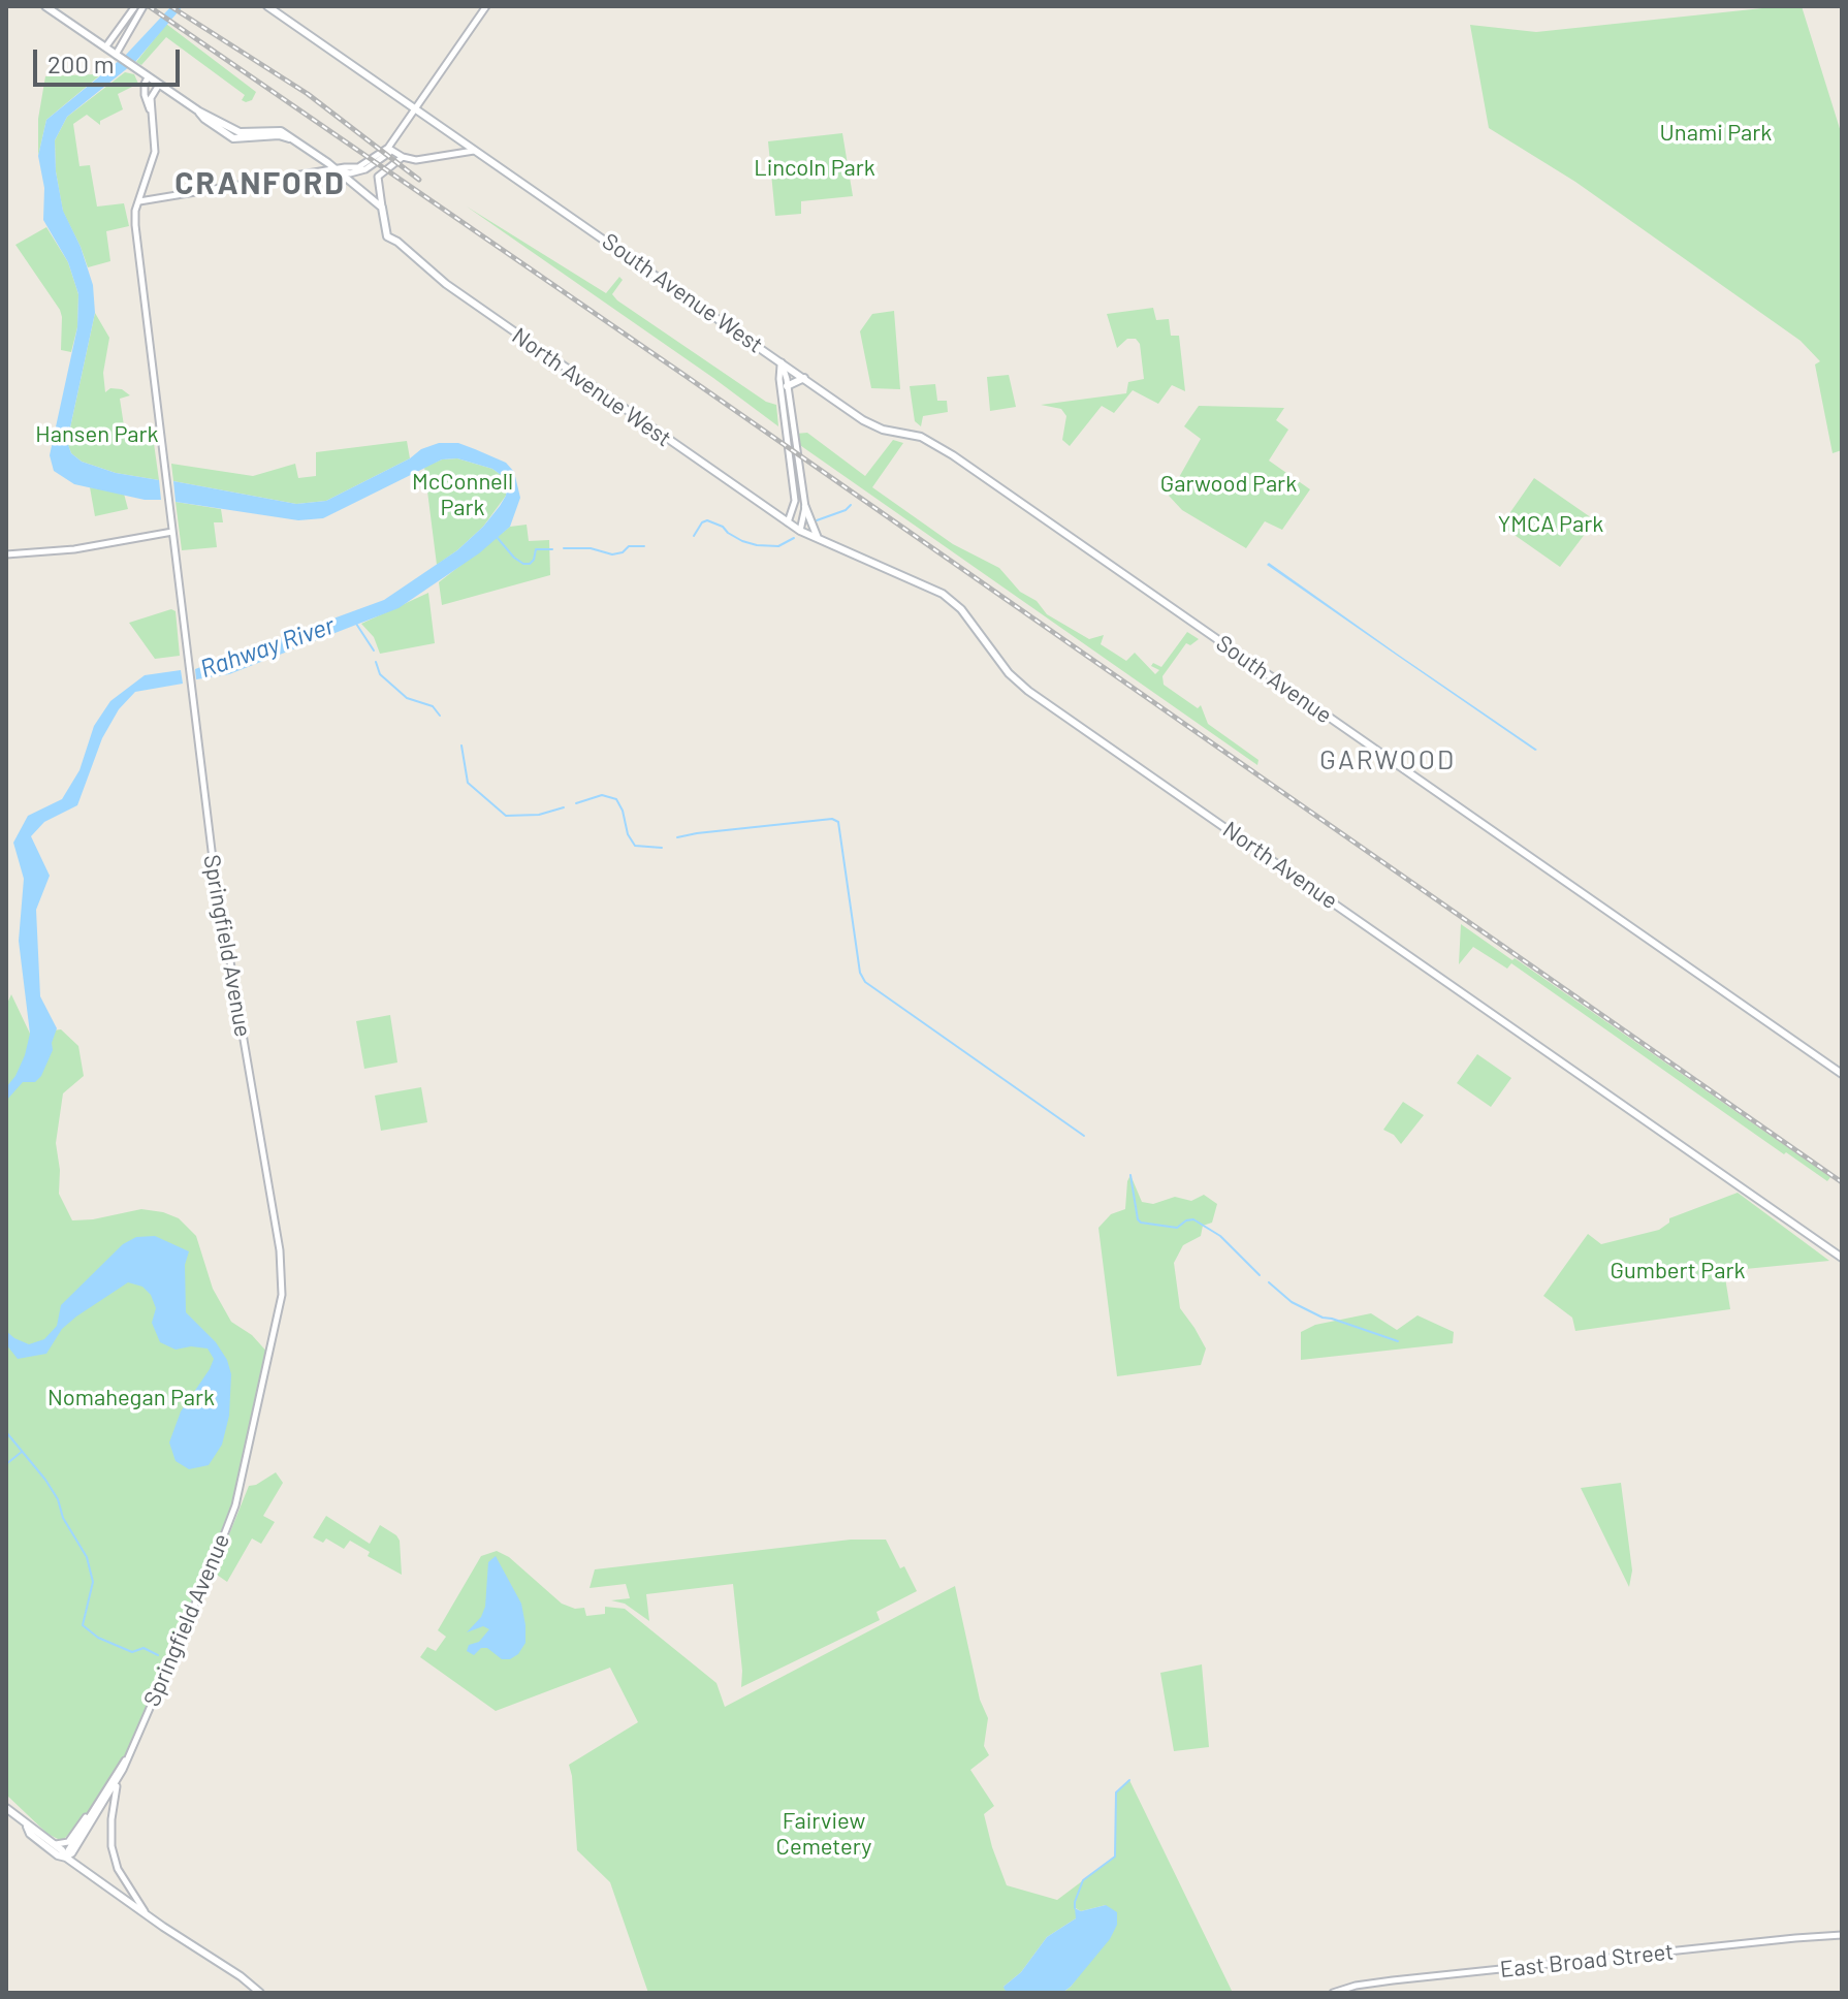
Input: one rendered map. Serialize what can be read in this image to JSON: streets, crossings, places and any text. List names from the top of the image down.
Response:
{
  "streets": {
    "main road": [
      "South Avenue West",
      "North Avenue West",
      "South Avenue",
      "North Avenue"
    ],
    "street": ["Springfield Avenue", "East Broad Street"]
  },
  "crossings": [
    ["South Avenue West", "South Avenue"],
    ["North Avenue West", "North Avenue"]
  ],
  "districts": ["CRANFORD", "GARWOOD"],
  "water": ["Rahway River"],
  "parks": [
    "Unami Park",
    "Lincoln Park",
    "Hansen Park",
    "McConnell Park",
    "Garwood Park",
    "YMCA Park",
    "Gumbert Park",
    "Nomahegan Park",
    "Fairview Cemetery"
  ],
  "scale_bar": "200 m"
}
